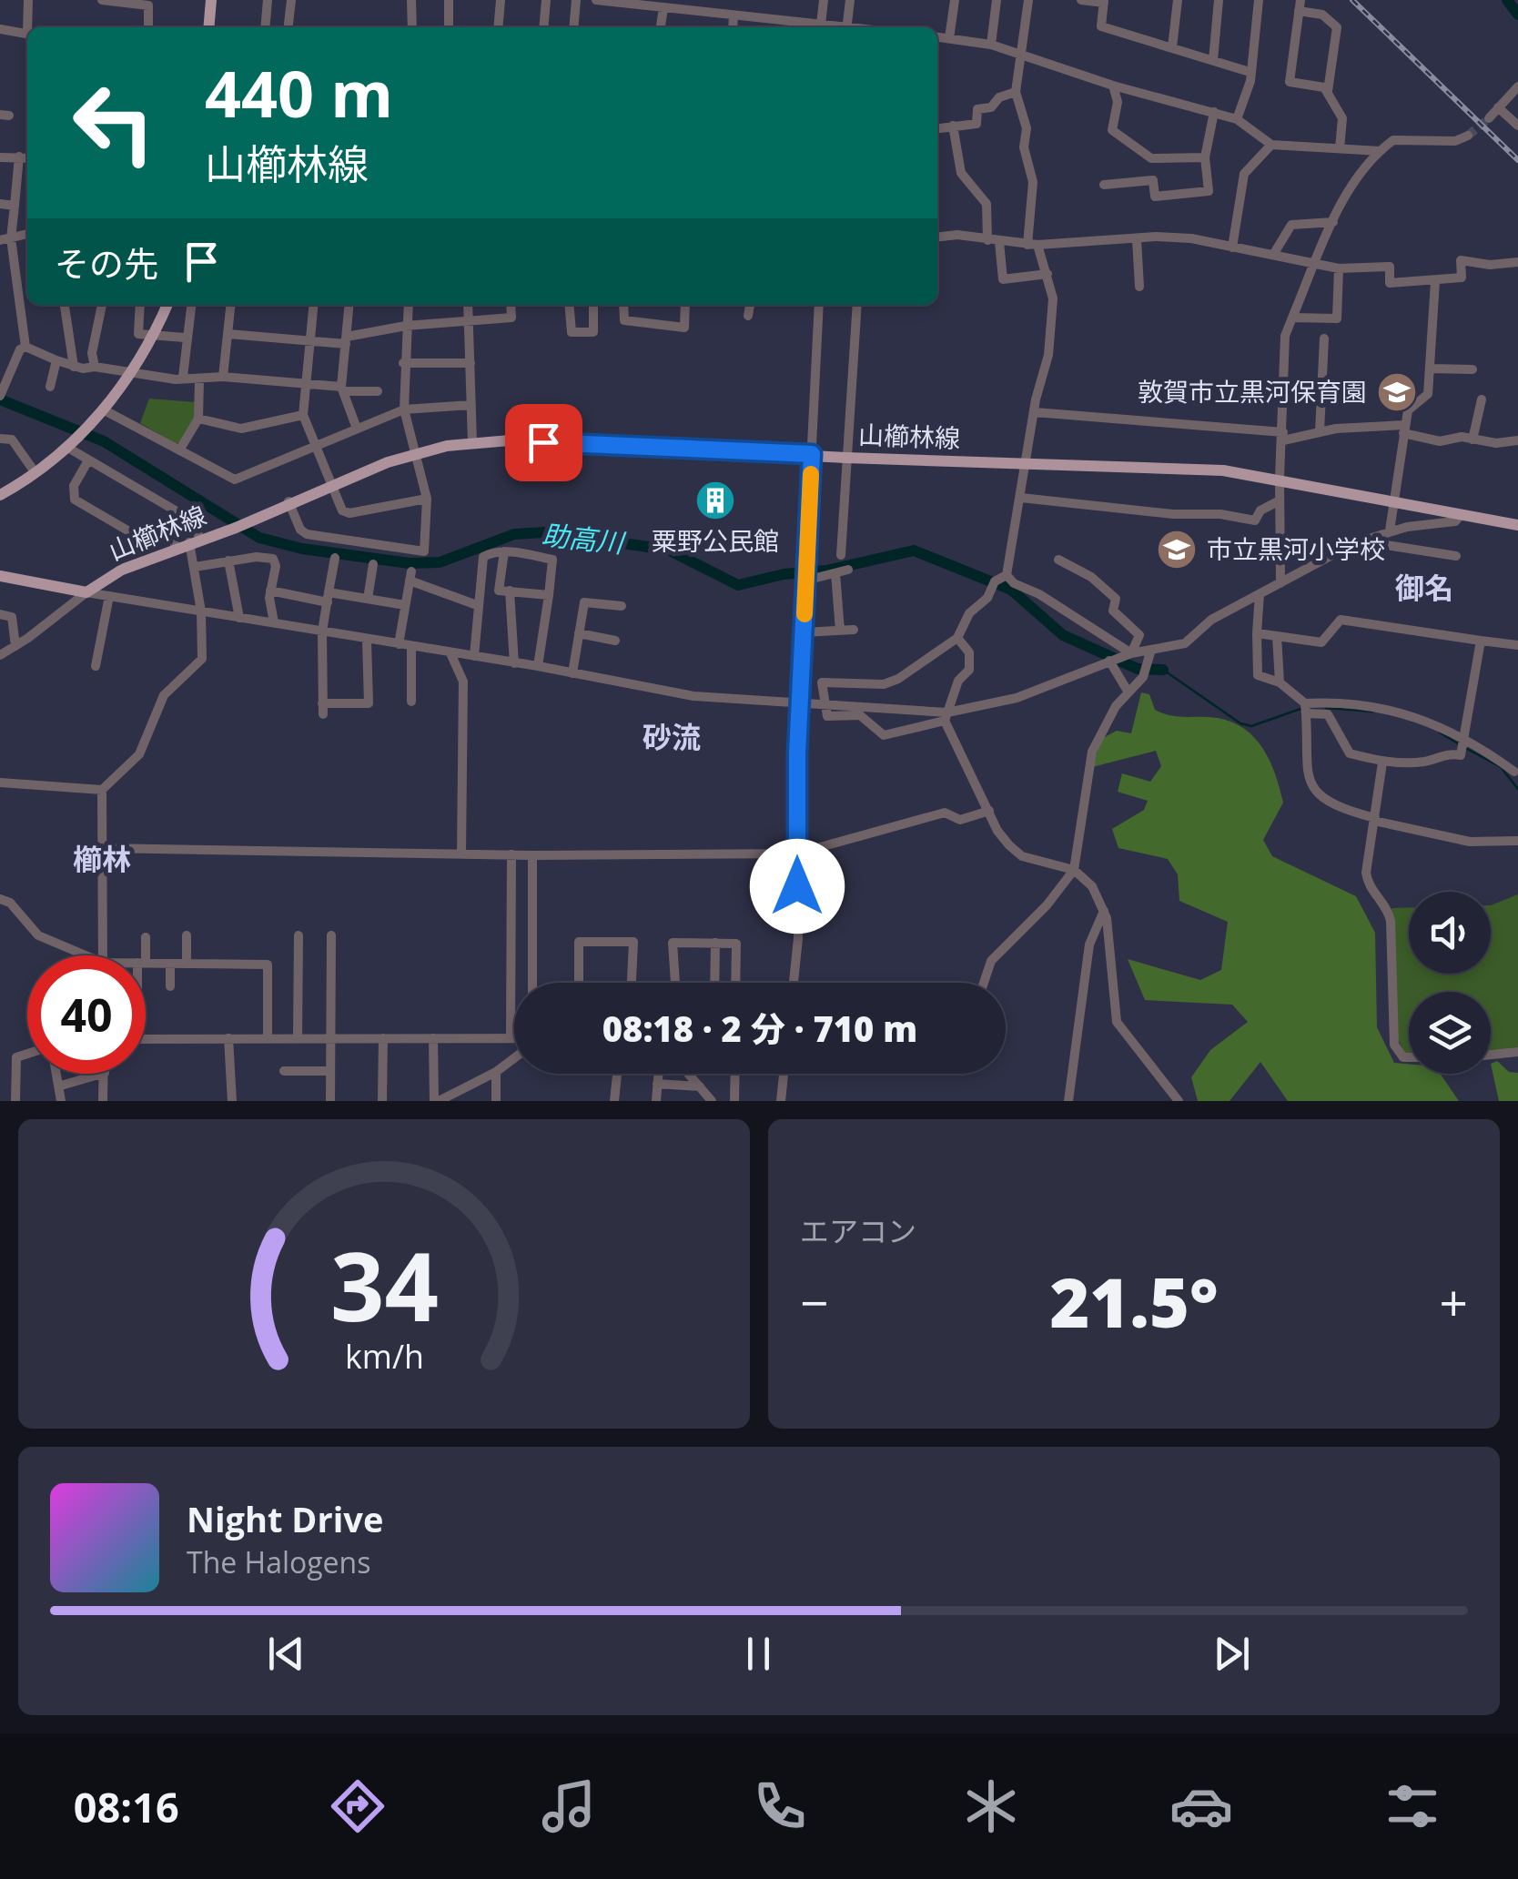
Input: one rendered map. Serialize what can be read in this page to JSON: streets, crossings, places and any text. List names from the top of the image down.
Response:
{
  "streets": {
    "main road": ["山櫛林線"]
  },
  "districts": ["御名", "砂流", "櫛林"],
  "water": ["助高川"],
  "places": {
    "school or university": ["敦賀市立黒河保育園", "市立黒河小学校"],
    "building": ["粟野公民館"]
  },
  "page": {
    "turn": ["440 m", "山櫛林線"],
    "then": "その先",
    "limit": "40",
    "trip": "08:18 · 2 分 · 710 m",
    "tile": "エアコン",
    "heat": ["−", "21.5°", "+"],
    "song": ["Night Drive", "The Halogens"],
    "tabs": "08:16",
    "gauge": ["34", "km/h"]
  }
}
